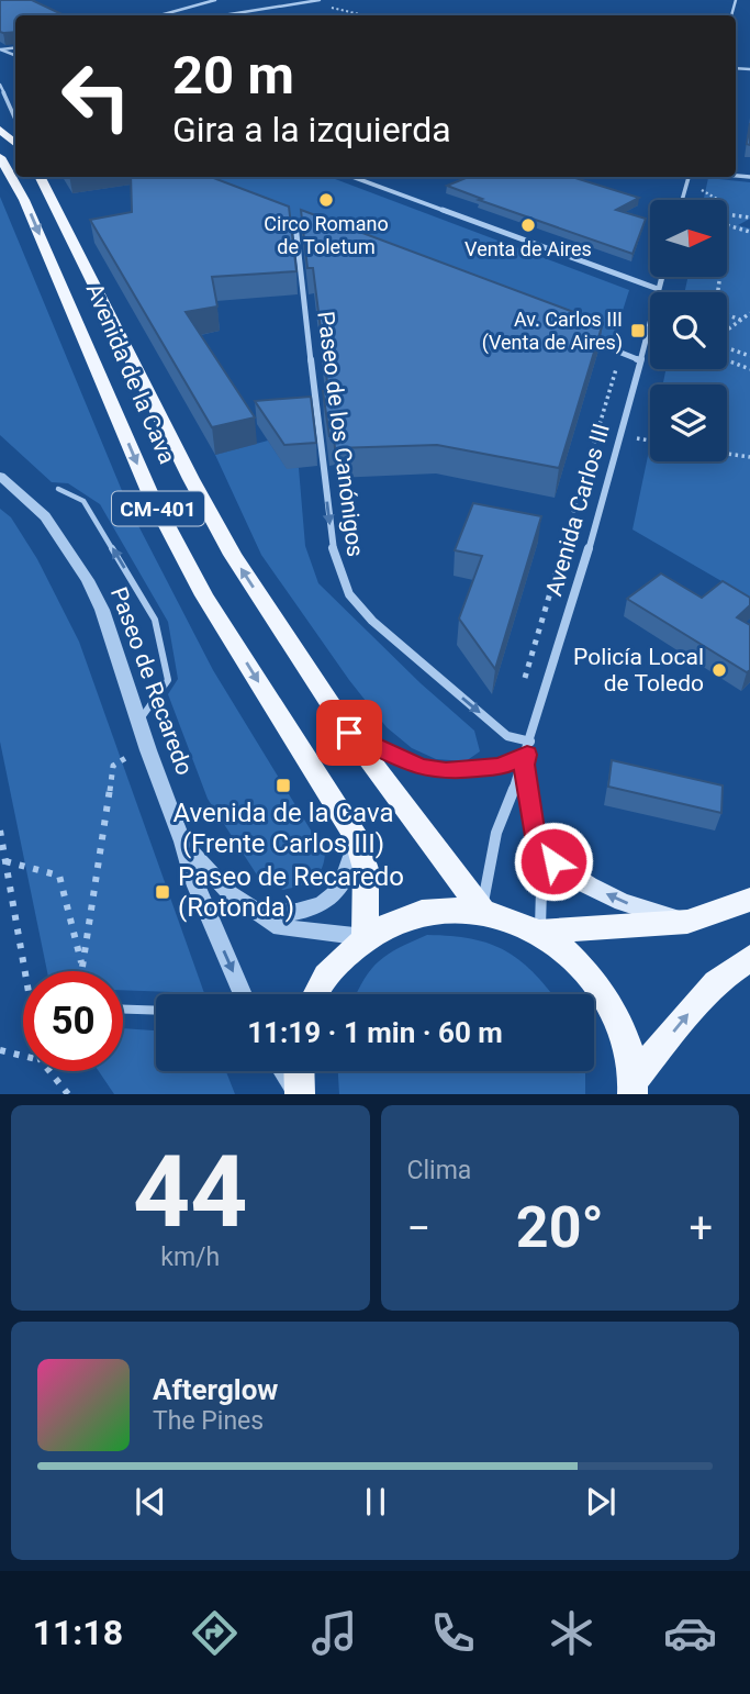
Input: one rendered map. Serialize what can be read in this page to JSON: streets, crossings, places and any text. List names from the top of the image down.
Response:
{
  "streets": {
    "main road": ["Avenida de la Cava", "CM-401"],
    "street": ["Paseo de los Canónigos", "Avenida Carlos III", "Paseo de Recaredo"]
  },
  "crossings": [
    ["Avenida de la Cava", "Avenida Carlos III"],
    ["Avenida de la Cava", "Paseo de Recaredo"],
    ["Paseo de los Canónigos", "Avenida Carlos III"]
  ],
  "one_way": ["Paseo de los Canónigos"],
  "places": {
    "other": ["Circo Romano de Toletum", "Venta de Aires", "Policía Local de Toledo"],
    "transit": ["Av. Carlos III (Venta de Aires)", "Avenida de la Cava (Frente Carlos III)", "Paseo de Recaredo (Rotonda)"]
  },
  "north": "right",
  "page": {
    "turn": ["20 m", "Gira a la izquierda"],
    "limit": "50",
    "trip": "11:19 · 1 min · 60 m",
    "tile": [
      ["44", "km/h"],
      "Clima"
    ],
    "heat": ["−", "20°", "+"],
    "song": ["Afterglow", "The Pines"],
    "tabs": "11:18"
  }
}
